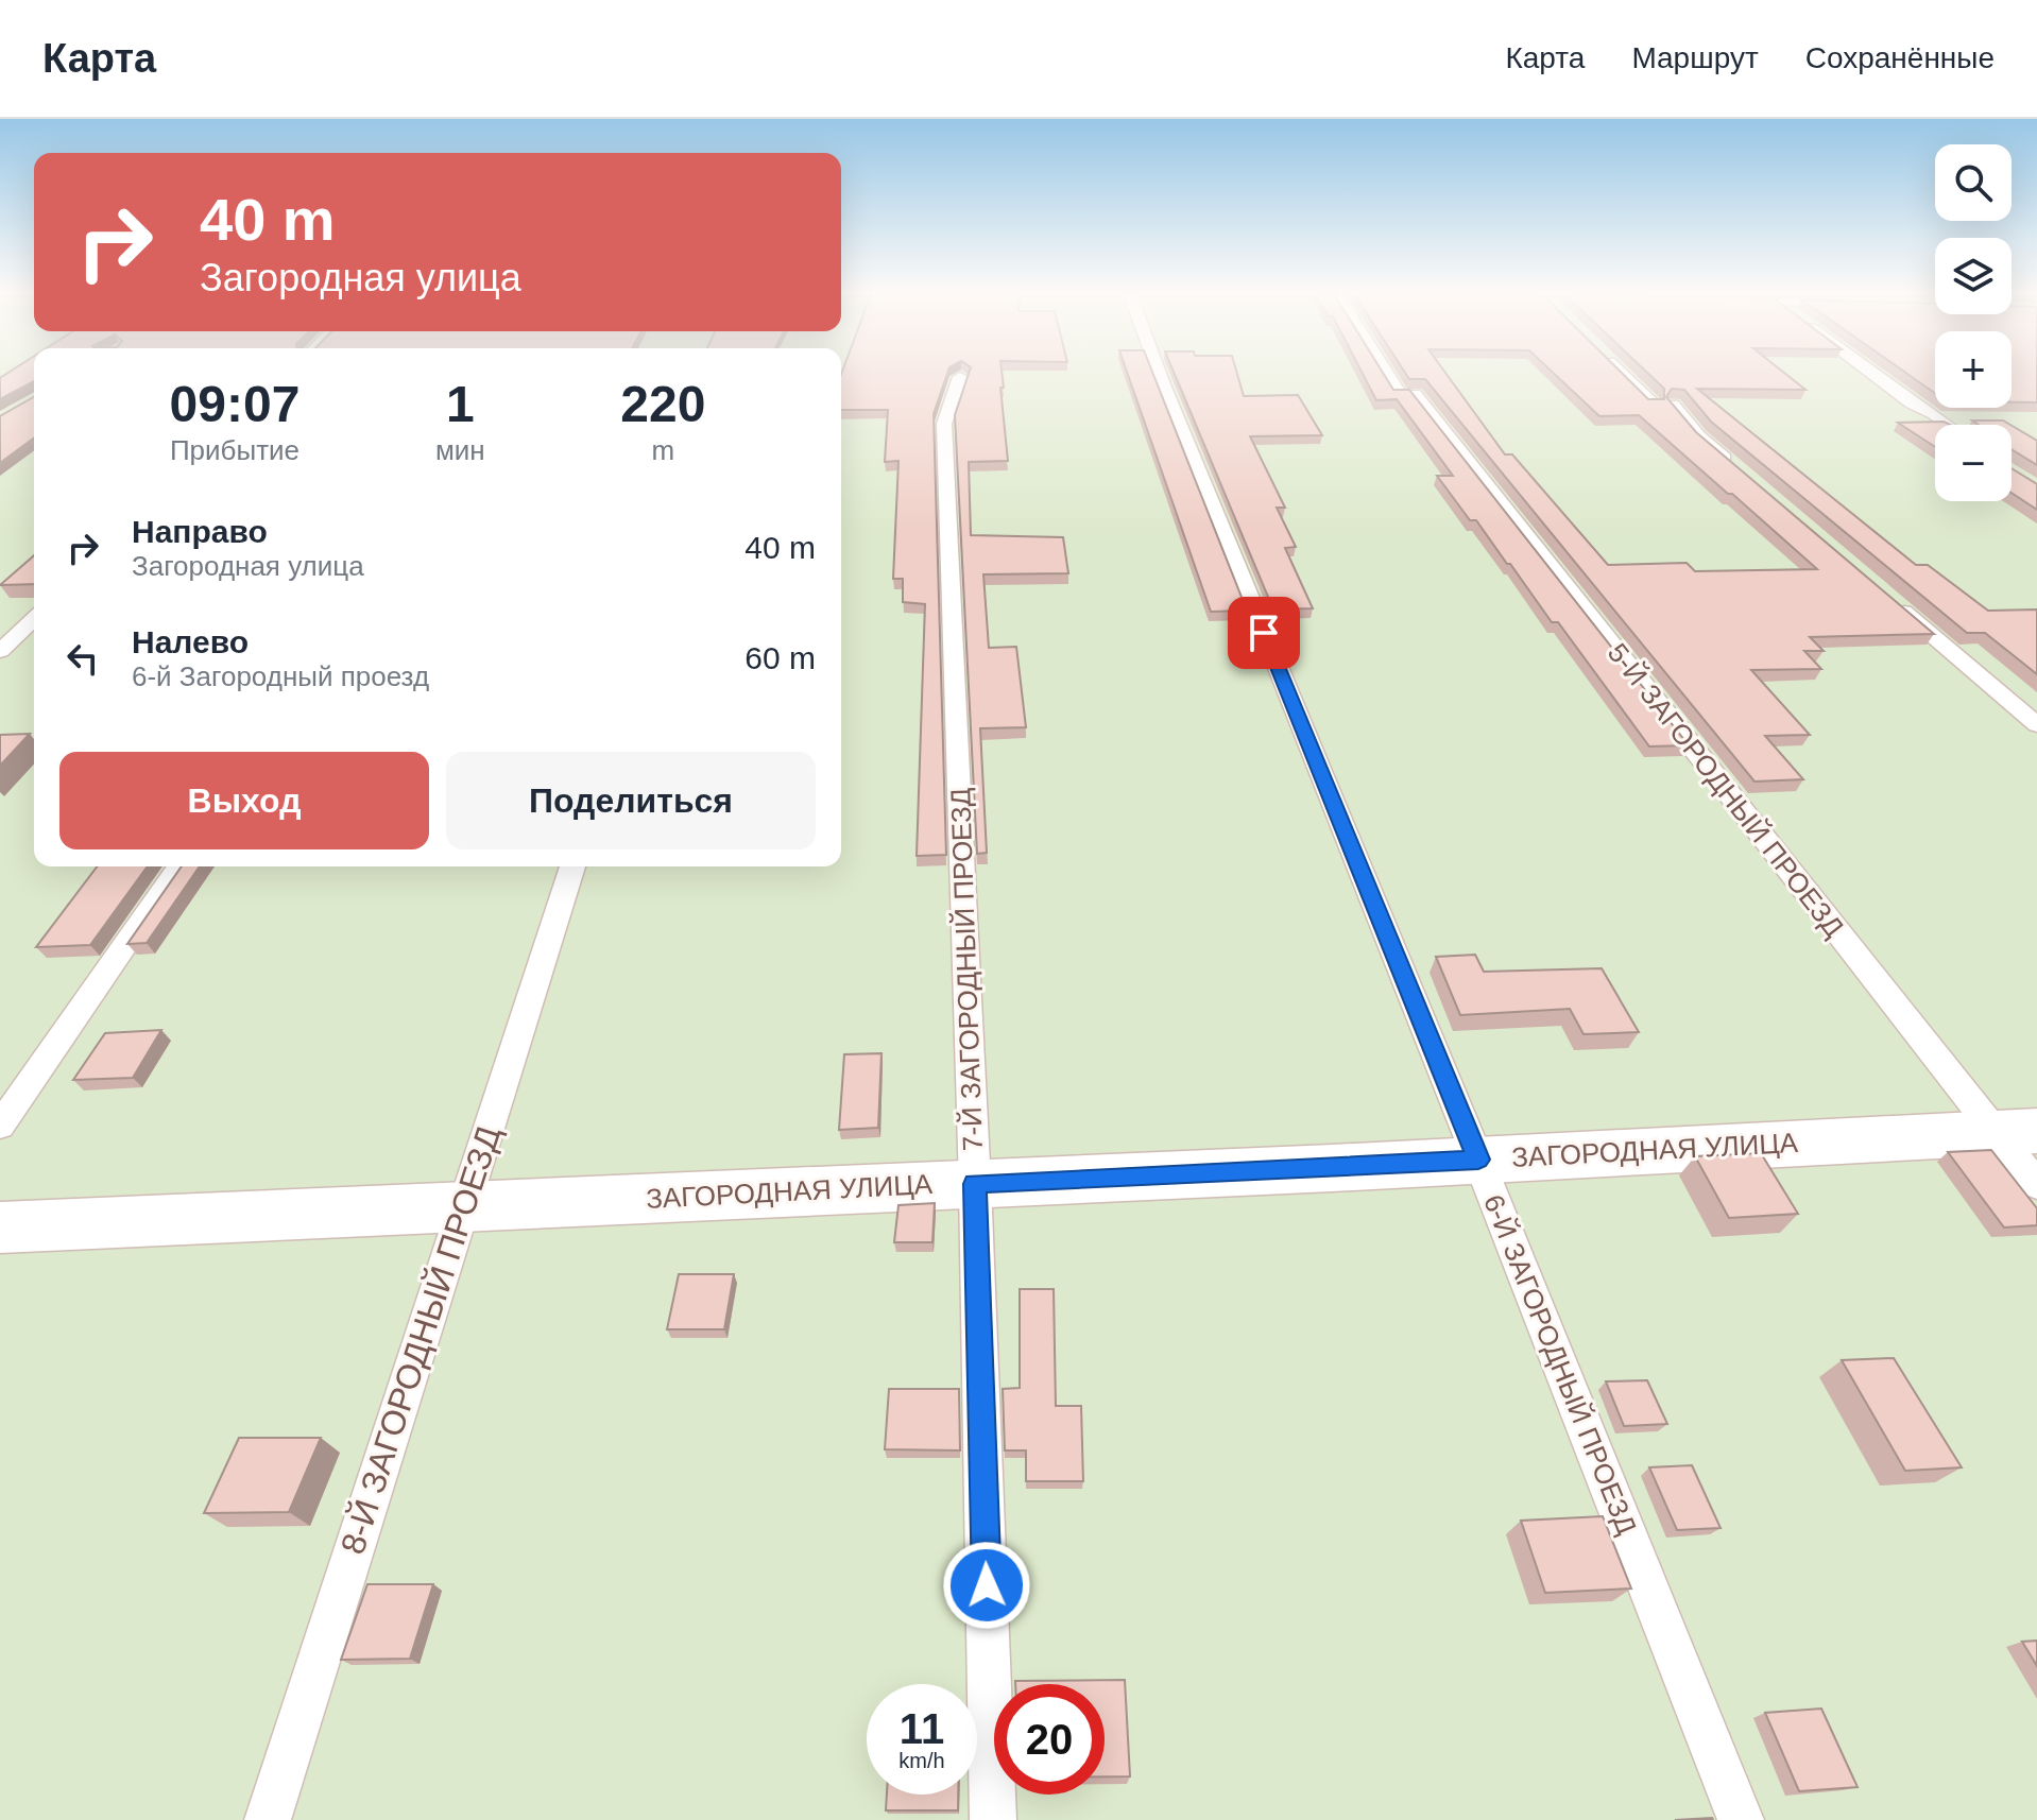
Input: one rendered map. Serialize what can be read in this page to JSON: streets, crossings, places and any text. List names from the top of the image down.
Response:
{
  "streets": {
    "street": ["ЗАГОРОДНАЯ УЛИЦА"],
    "lane": [
      "5-Й ЗАГОРОДНЫЙ ПРОЕЗД",
      "7-Й ЗАГОРОДНЫЙ ПРОЕЗД",
      "8-Й ЗАГОРОДНЫЙ ПРОЕЗД",
      "6-Й ЗАГОРОДНЫЙ ПРОЕЗД"
    ]
  },
  "crossings": [
    ["5-Й ЗАГОРОДНЫЙ ПРОЕЗД", "ЗАГОРОДНАЯ УЛИЦА"],
    ["7-Й ЗАГОРОДНЫЙ ПРОЕЗД", "ЗАГОРОДНАЯ УЛИЦА"],
    ["ЗАГОРОДНАЯ УЛИЦА", "8-Й ЗАГОРОДНЫЙ ПРОЕЗД"],
    ["ЗАГОРОДНАЯ УЛИЦА", "6-Й ЗАГОРОДНЫЙ ПРОЕЗД"]
  ],
  "page": {
    "header": "Карта",
    "nav": ["Карта", "Маршрут", "Сохранённые"],
    "map_buttons": ["+", "−"],
    "turn": ["40 m", "Загородная улица"],
    "eta": [
      "09:07",
      "Прибытие",
      "1",
      "мин",
      "220",
      "m"
    ],
    "list": [
      {
        "name": "Направо",
        "note": "Загородная улица",
        "value": "40 m"
      },
      {
        "name": "Налево",
        "note": "6-й Загородный проезд",
        "value": "60 m"
      }
    ],
    "buttons": ["Выход", "Поделиться"],
    "speed": "11 km/h",
    "limit": "20"
  }
}
